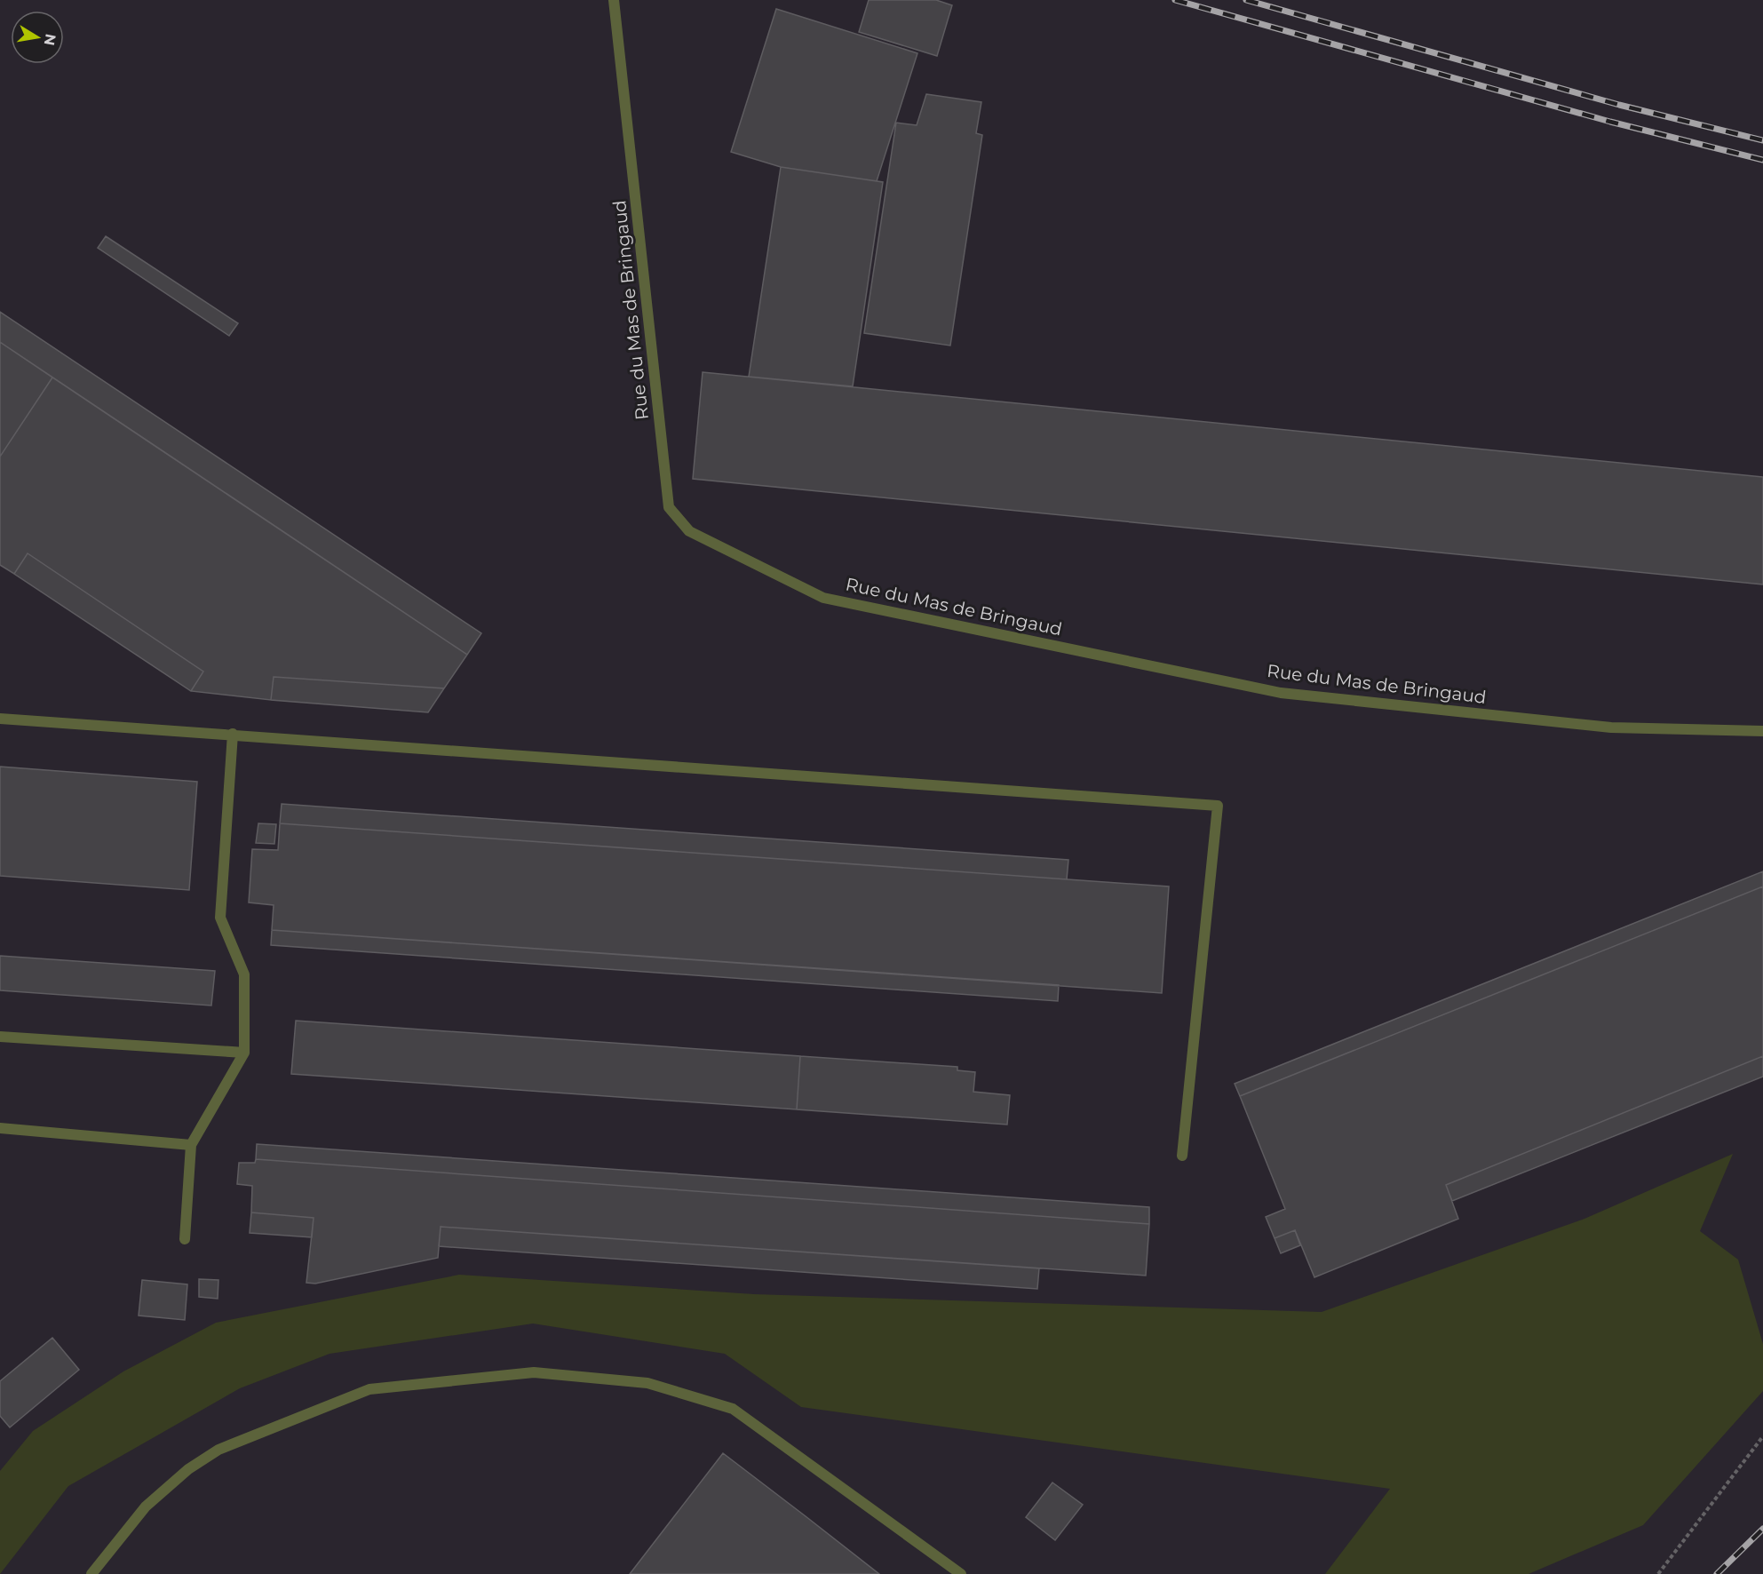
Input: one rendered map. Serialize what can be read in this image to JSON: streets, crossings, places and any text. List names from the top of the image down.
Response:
{
  "streets": {
    "street": ["Rue du Mas de Bringaud"]
  },
  "north": "right"
}
